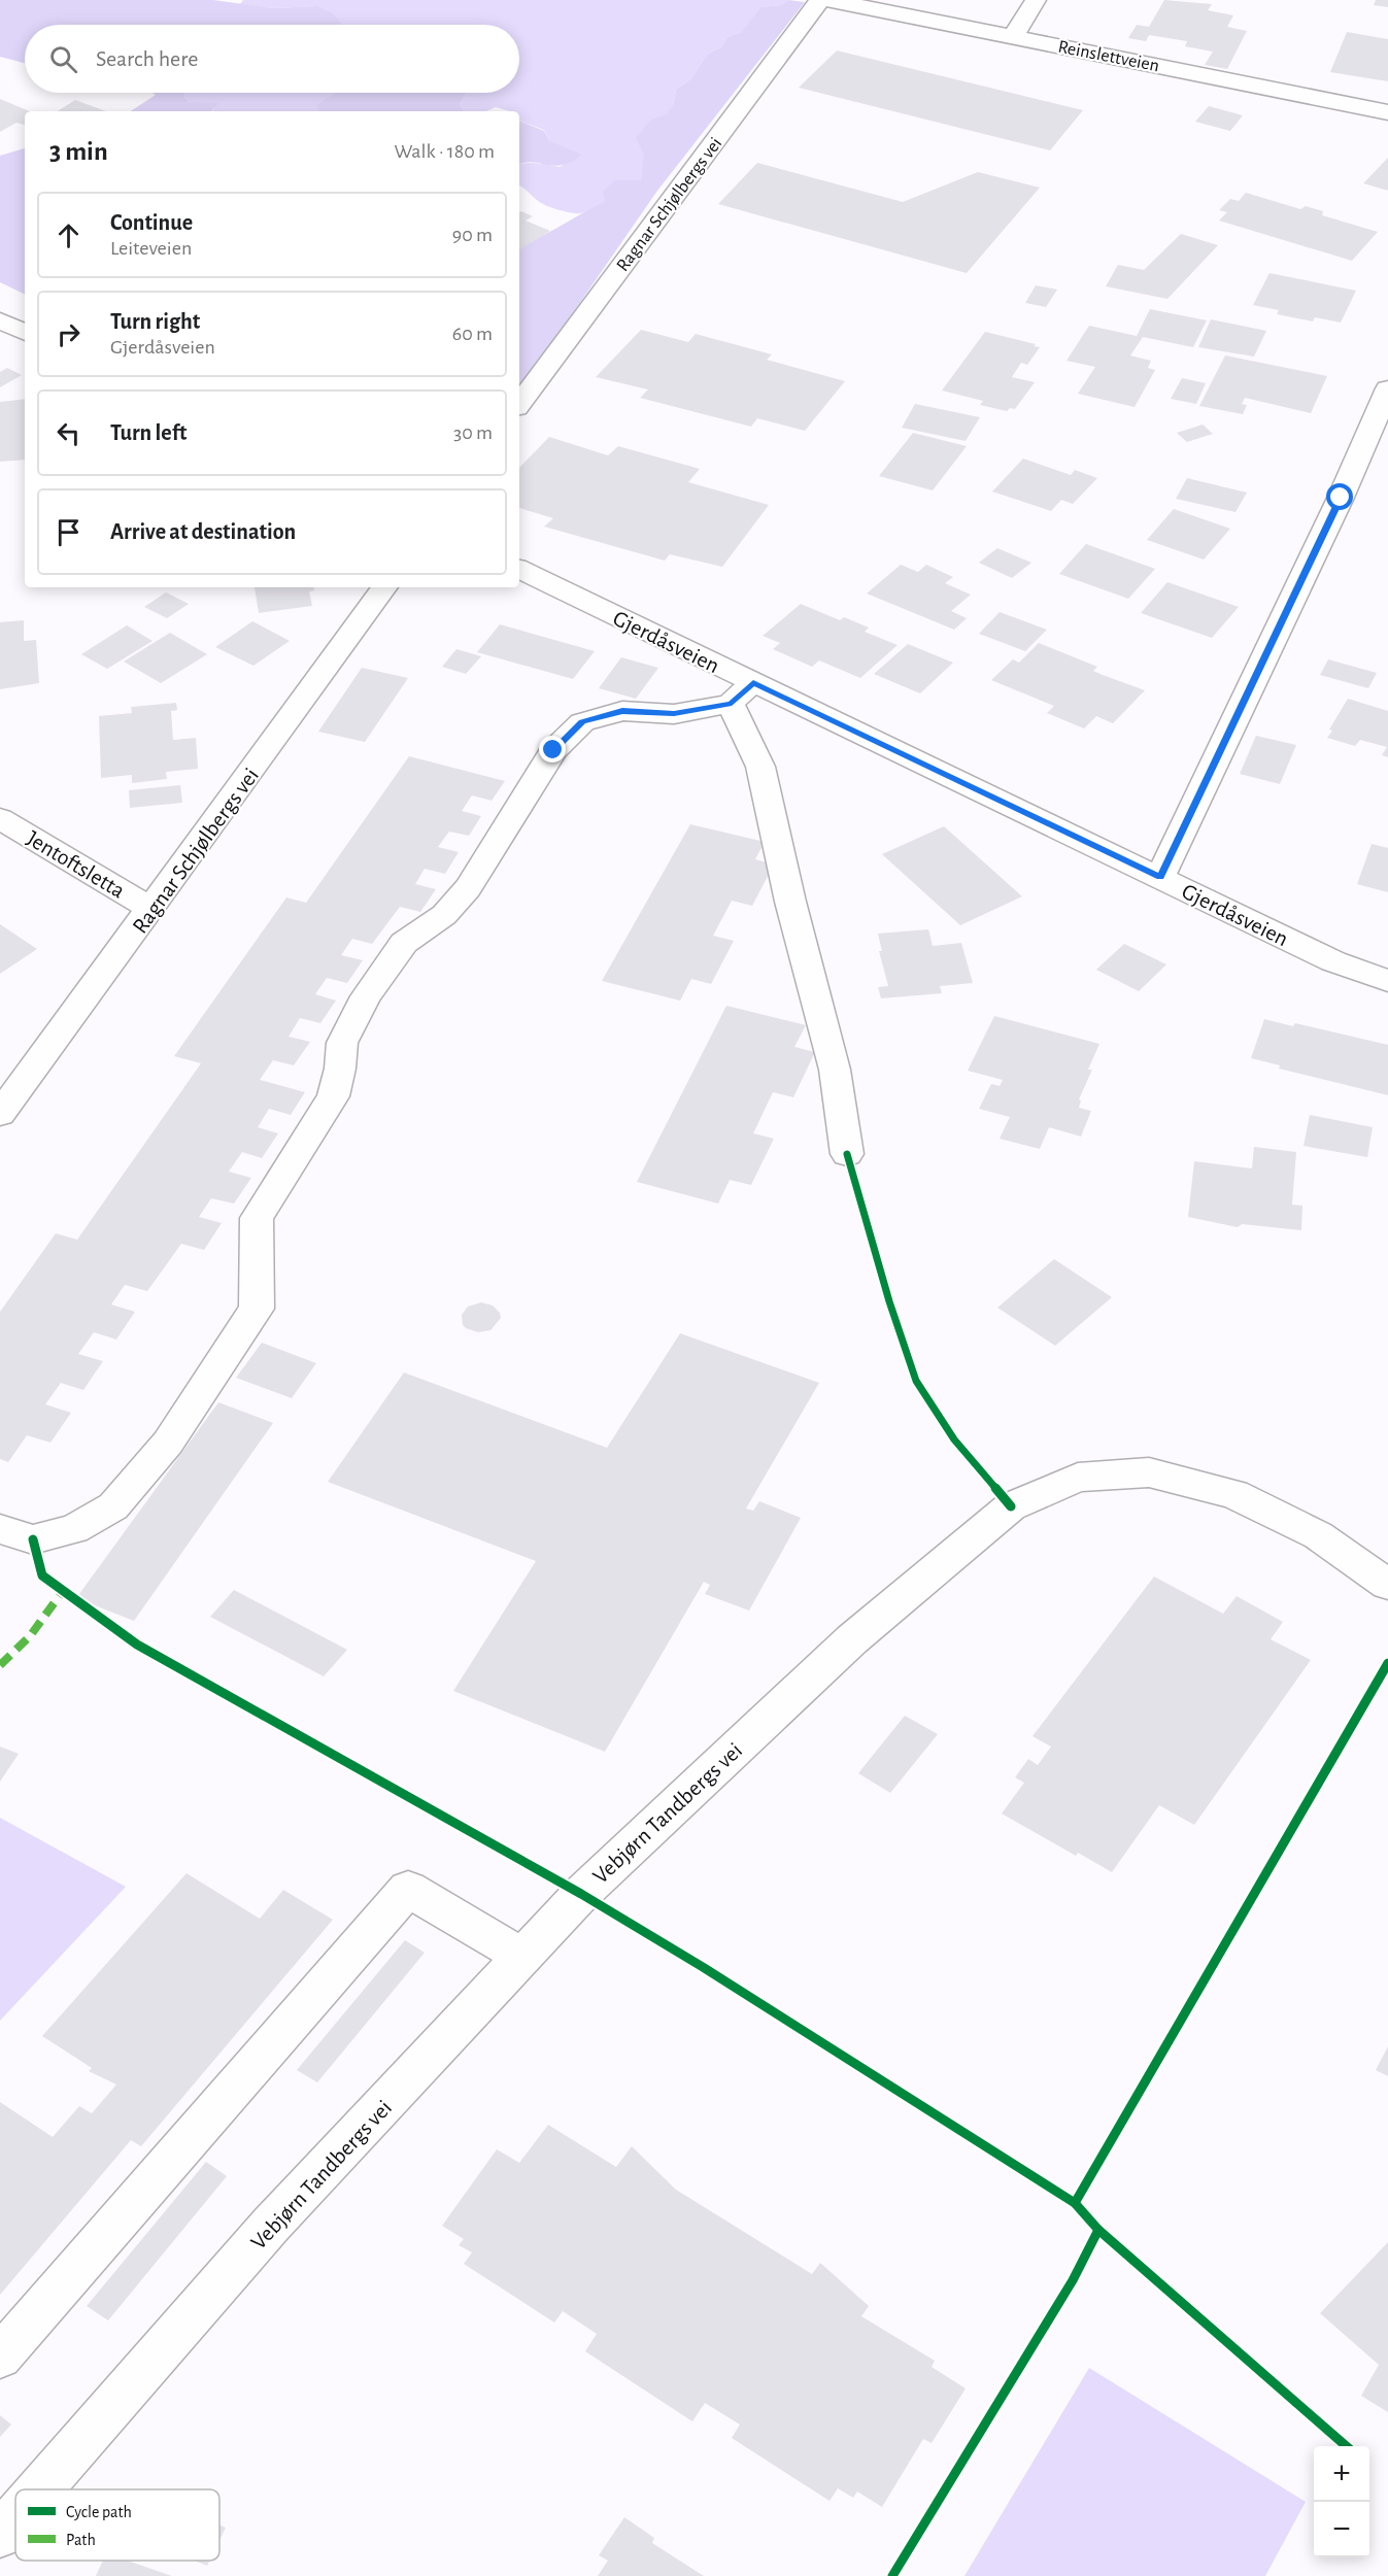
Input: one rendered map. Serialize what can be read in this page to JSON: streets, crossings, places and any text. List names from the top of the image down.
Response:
{
  "streets": {
    "street": [
      "Reinslettveien",
      "Ragnar Schjølbergs vei",
      "Gjerdåsveien",
      "Jentoftsletta",
      "Vebjørn Tandbergs vei"
    ]
  },
  "crossings": [
    ["Ragnar Schjølbergs vei", "Jentoftsletta"]
  ],
  "legend": ["Cycle path", "Path"],
  "page": {
    "search": "Search here",
    "heading": ["3 min", "Walk · 180 m"],
    "list": [
      ["Continue", "Leiteveien", "90 m"],
      ["Turn right", "Gjerdåsveien", "60 m"],
      ["Turn left", "30 m"],
      "Arrive at destination"
    ],
    "map_buttons": ["+", "−"]
  }
}
